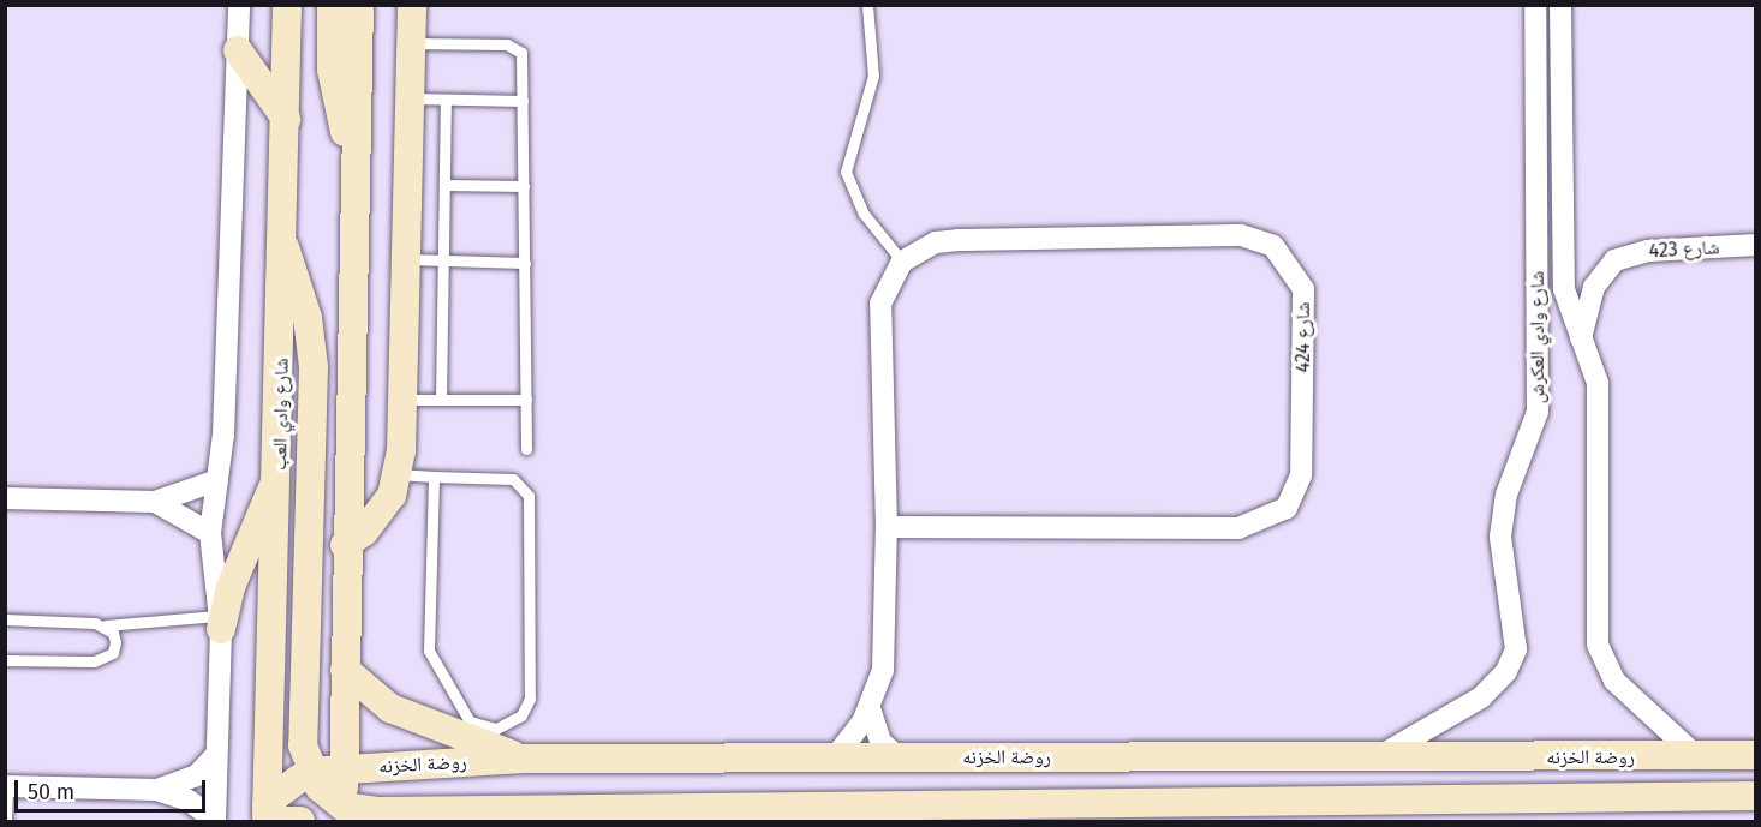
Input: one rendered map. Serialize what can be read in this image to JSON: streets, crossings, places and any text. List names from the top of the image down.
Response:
{
  "streets": {
    "street": [
      "شارع 423",
      "شارع 424",
      "شارع وادي العكرش",
      "شارع وادي العب",
      "روضة الخزنه"
    ]
  },
  "crossings": [
    ["شارع وادي العكرش", "روضة الخزنه"],
    ["شارع وادي العب", "روضة الخزنه"]
  ],
  "scale_bar": "50 m"
}
